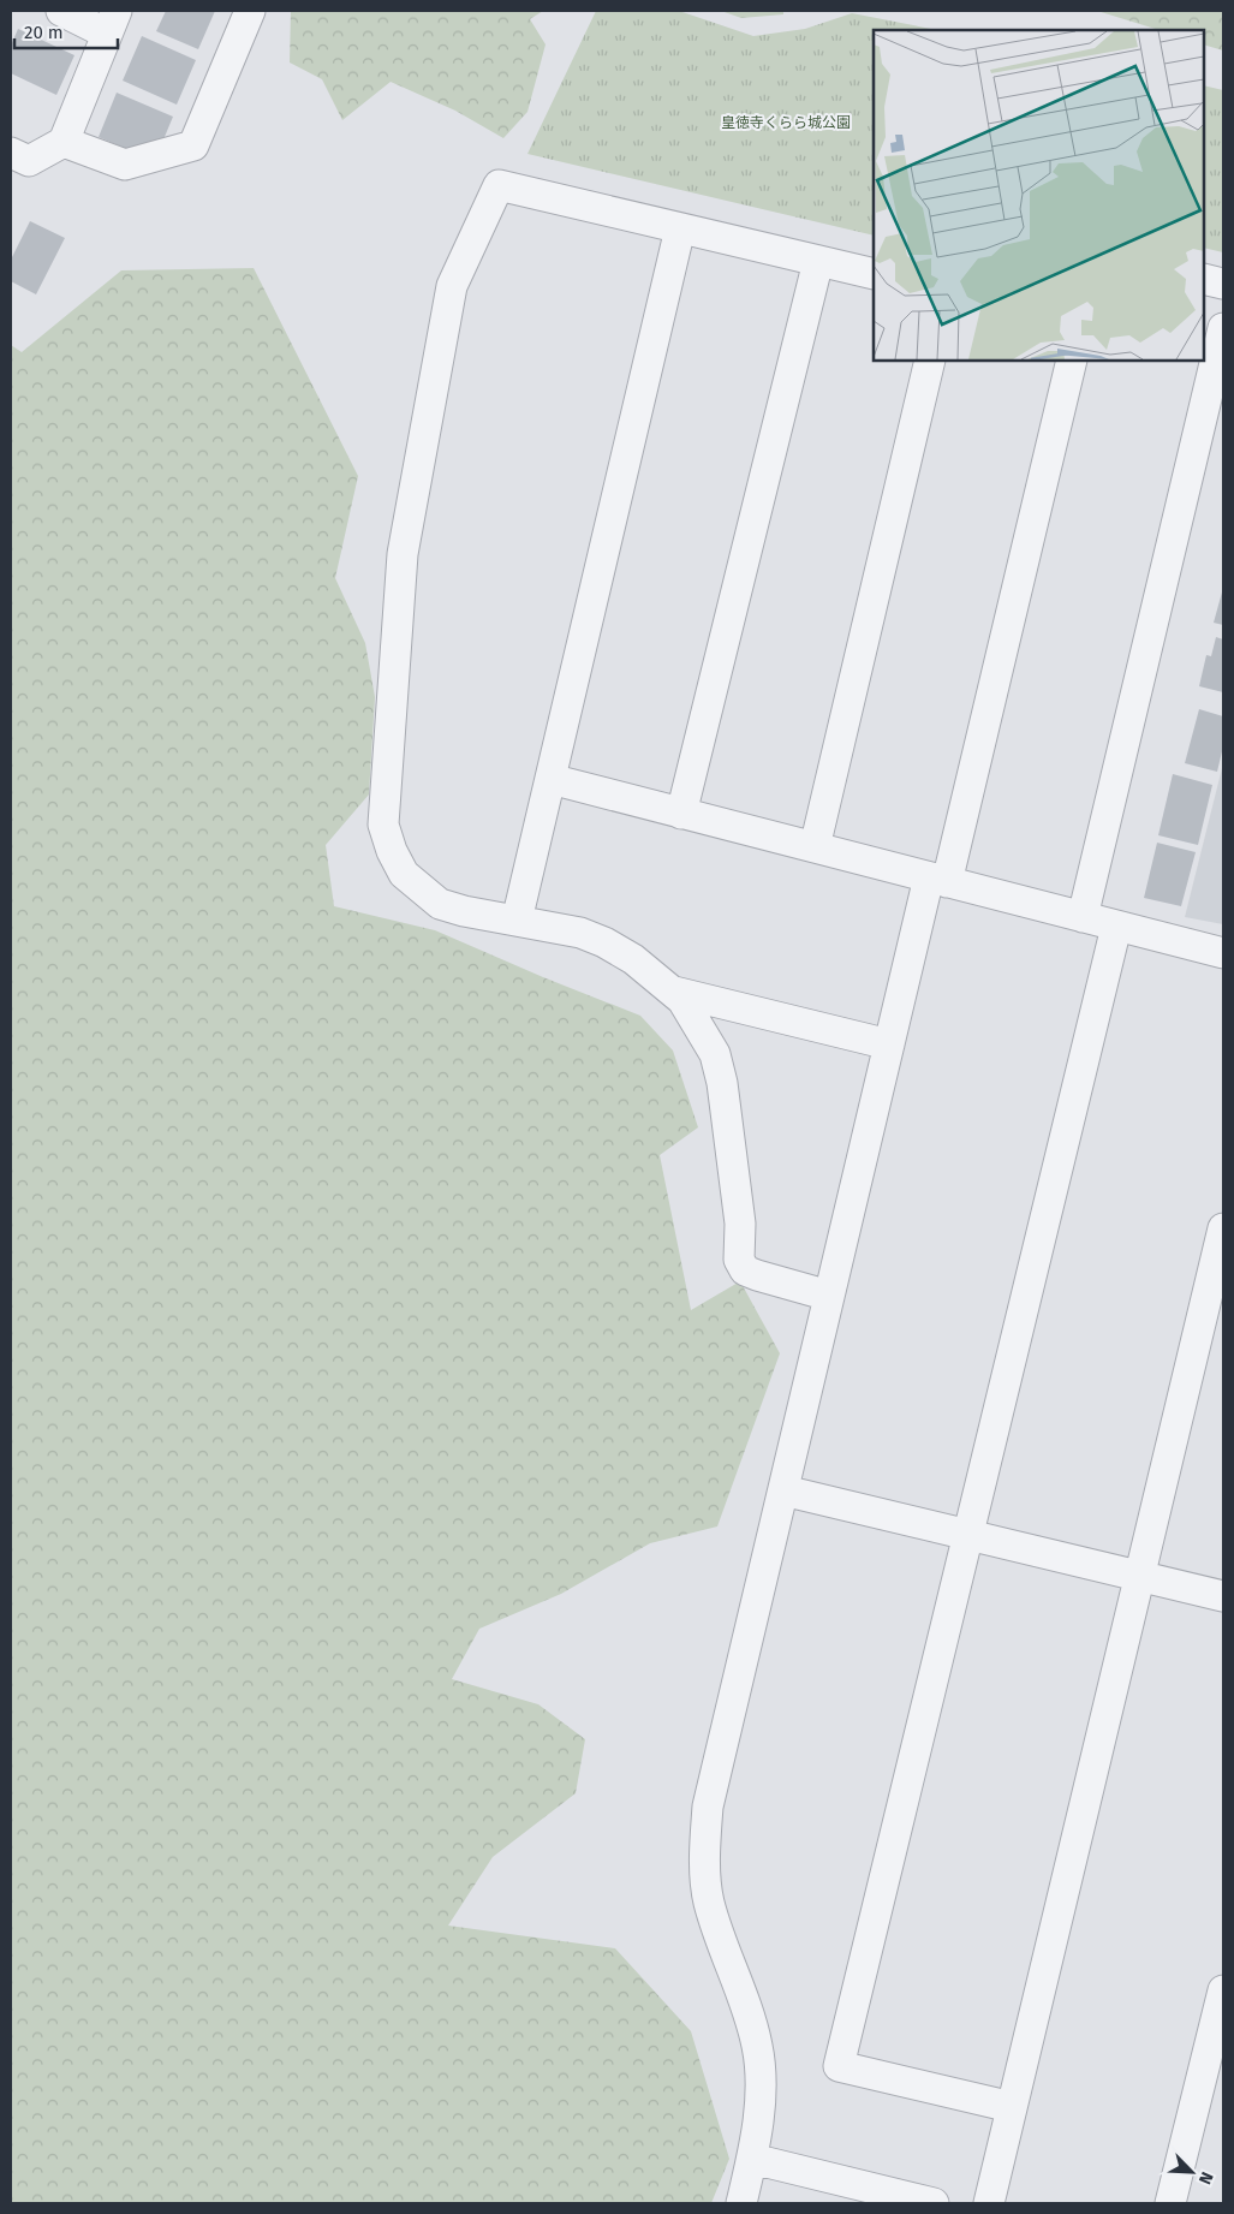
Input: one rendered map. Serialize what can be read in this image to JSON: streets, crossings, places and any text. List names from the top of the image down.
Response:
{
  "parks": ["皇徳寺くらら城公園"],
  "scale_bar": "20 m",
  "north": "bottom right"
}
